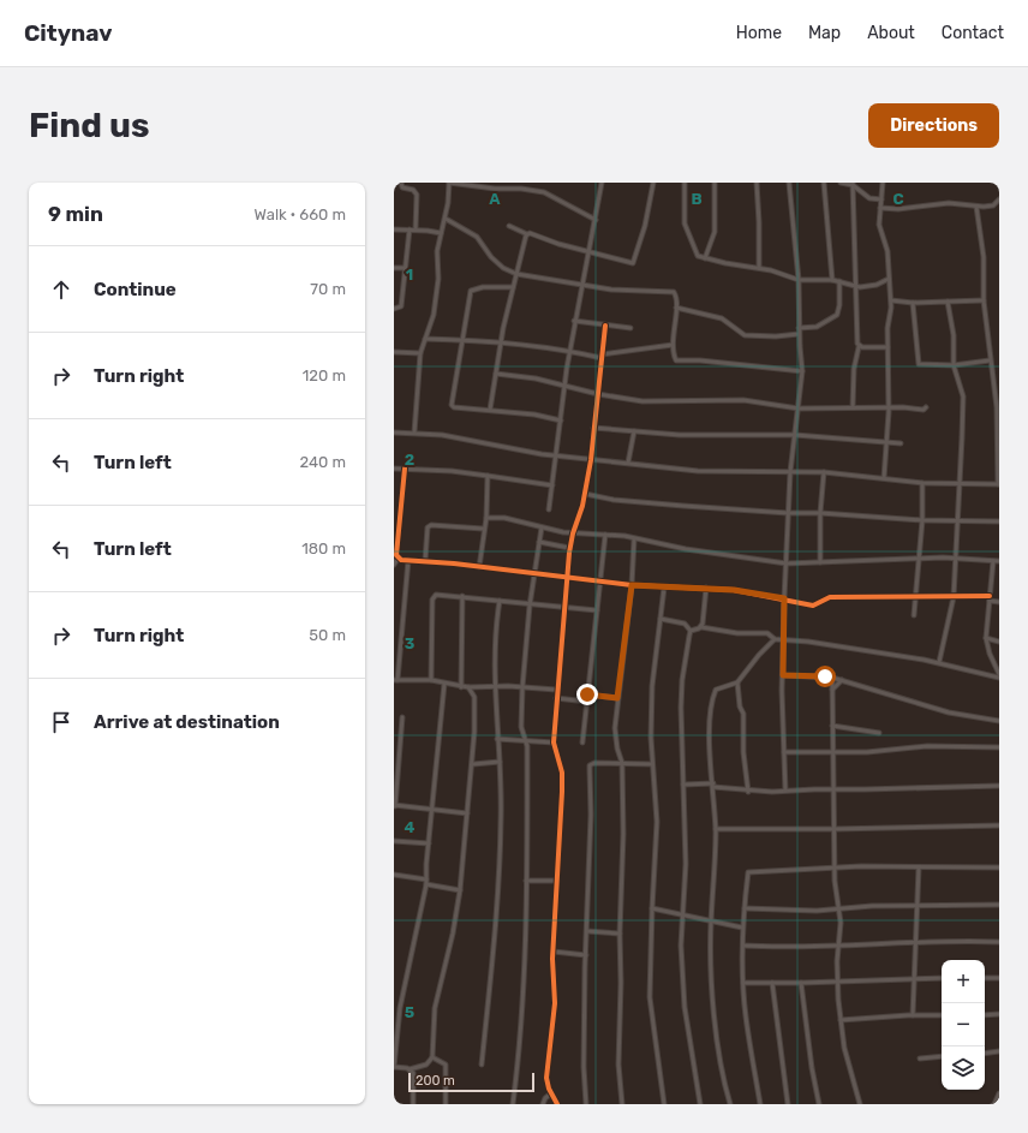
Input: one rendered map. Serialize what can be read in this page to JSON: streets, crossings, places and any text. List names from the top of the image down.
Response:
{
  "scale_bar": "200 m",
  "page": {
    "header": "Citynav",
    "nav": [
      "Home",
      "Map",
      "About",
      "Contact"
    ],
    "buttons": "Directions",
    "title": "Find us",
    "heading": ["9 min", "Walk · 660 m"],
    "list": [
      ["Continue", "70 m"],
      ["Turn right", "120 m"],
      ["Turn left", "240 m"],
      ["Turn left", "180 m"],
      ["Turn right", "50 m"],
      "Arrive at destination"
    ],
    "map_buttons": ["+", "−"],
    "scale": "200 m"
  },
  "grid": {
    "columns": ["A", "B", "C"],
    "rows": [
      "1",
      "2",
      "3",
      "4",
      "5"
    ]
  }
}
